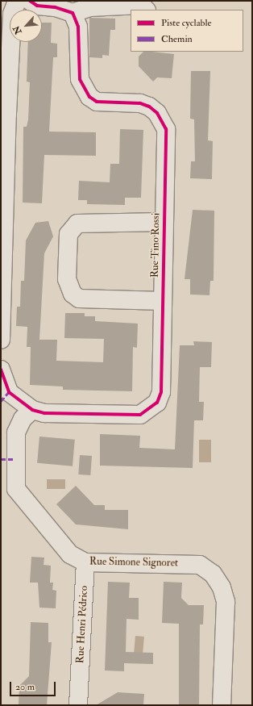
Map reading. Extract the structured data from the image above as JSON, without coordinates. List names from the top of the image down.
{
  "streets": {
    "street": ["Rue Tino Rossi", "Rue Simone Signoret", "Rue Henri Pédrico"]
  },
  "crossings": [
    ["Rue Tino Rossi", "Rue Simone Signoret"],
    ["Rue Simone Signoret", "Rue Henri Pédrico"]
  ],
  "legend": ["Piste cyclable", "Chemin"],
  "scale_bar": "20 m",
  "north": "bottom left"
}
